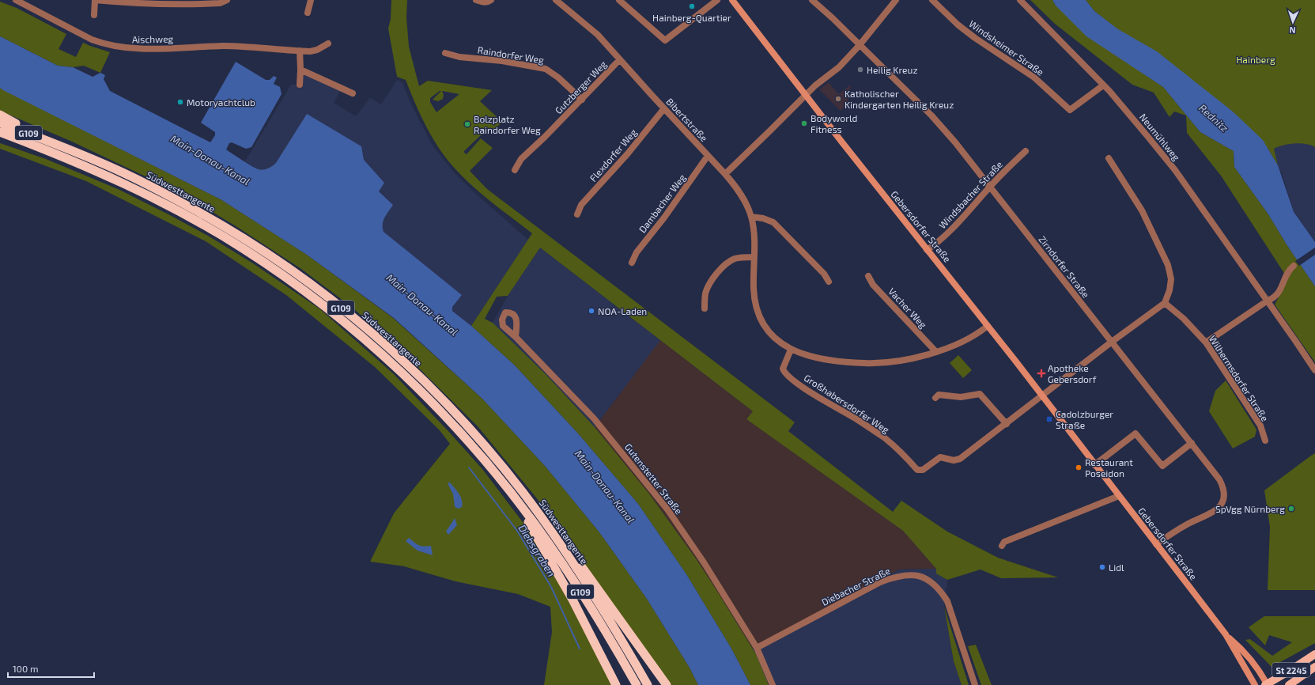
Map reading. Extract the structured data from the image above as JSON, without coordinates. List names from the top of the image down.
{
  "streets": {
    "highway": ["G109", "Südwesttangente"],
    "main road": ["Gebersdorfer Straße", "St 2245"],
    "street": [
      "Aischweg",
      "Windsheimer Straße",
      "Raindorfer Weg",
      "Gutzberger Weg",
      "Bibertstraße",
      "Neumühlweg",
      "Flexdorfer Weg",
      "Windsbacher Straße",
      "Dambacher Weg",
      "Zirndorfer Straße",
      "Vacher Weg",
      "Wilhermsdorfer Straße",
      "Großhabersdorfer Weg",
      "Gutenstetter Straße",
      "Diebacher Straße"
    ]
  },
  "crossings": [
    ["Windsheimer Straße", "Neumühlweg"],
    ["Raindorfer Weg", "Gutzberger Weg"],
    ["Gutzberger Weg", "Bibertstraße"],
    ["Bibertstraße", "Flexdorfer Weg"],
    ["Bibertstraße", "Dambacher Weg"],
    ["Bibertstraße", "Gebersdorfer Straße"],
    ["Bibertstraße", "Vacher Weg"],
    ["Bibertstraße", "Großhabersdorfer Weg"],
    ["Windsbacher Straße", "Gebersdorfer Straße"],
    ["Windsbacher Straße", "Zirndorfer Straße"],
    ["Gebersdorfer Straße", "Zirndorfer Straße"],
    ["Gebersdorfer Straße", "Großhabersdorfer Weg"],
    ["Gebersdorfer Straße", "St 2245"],
    ["Gutenstetter Straße", "Diebacher Straße"]
  ],
  "water": ["Rednitz", "Main-Donau-Kanal", "Diebsgraben"],
  "parks": ["Hainberg"],
  "places": {
    "other": [
      "Hainberg-Quartier",
      "Heilig Kreuz",
      "Katholischer Kindergarten Heilig Kreuz",
      "Motoryachtclub",
      "Bodyworld Fitness",
      "Bolzplatz Raindorfer Weg",
      "NOA-Laden",
      "Restaurant Poseidon",
      "SpVgg Nürnberg",
      "Lidl"
    ],
    "health": ["Apotheke Gebersdorf"],
    "transit": ["Cadolzburger Straße"]
  },
  "scale_bar": "100 m",
  "north": "bottom"
}
